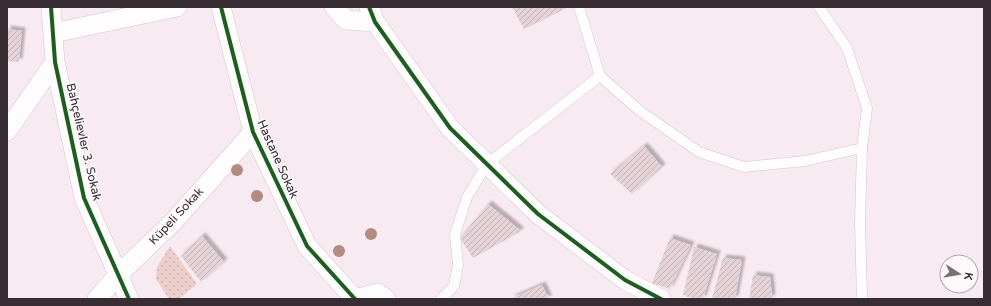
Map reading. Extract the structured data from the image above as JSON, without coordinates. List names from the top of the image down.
{
  "streets": {
    "street": ["Bahçelievler 3. Sokak", "Hastane Sokak", "Küpeli Sokak"]
  },
  "crossings": [
    ["Bahçelievler 3. Sokak", "Küpeli Sokak"],
    ["Hastane Sokak", "Küpeli Sokak"]
  ],
  "north": "right"
}
